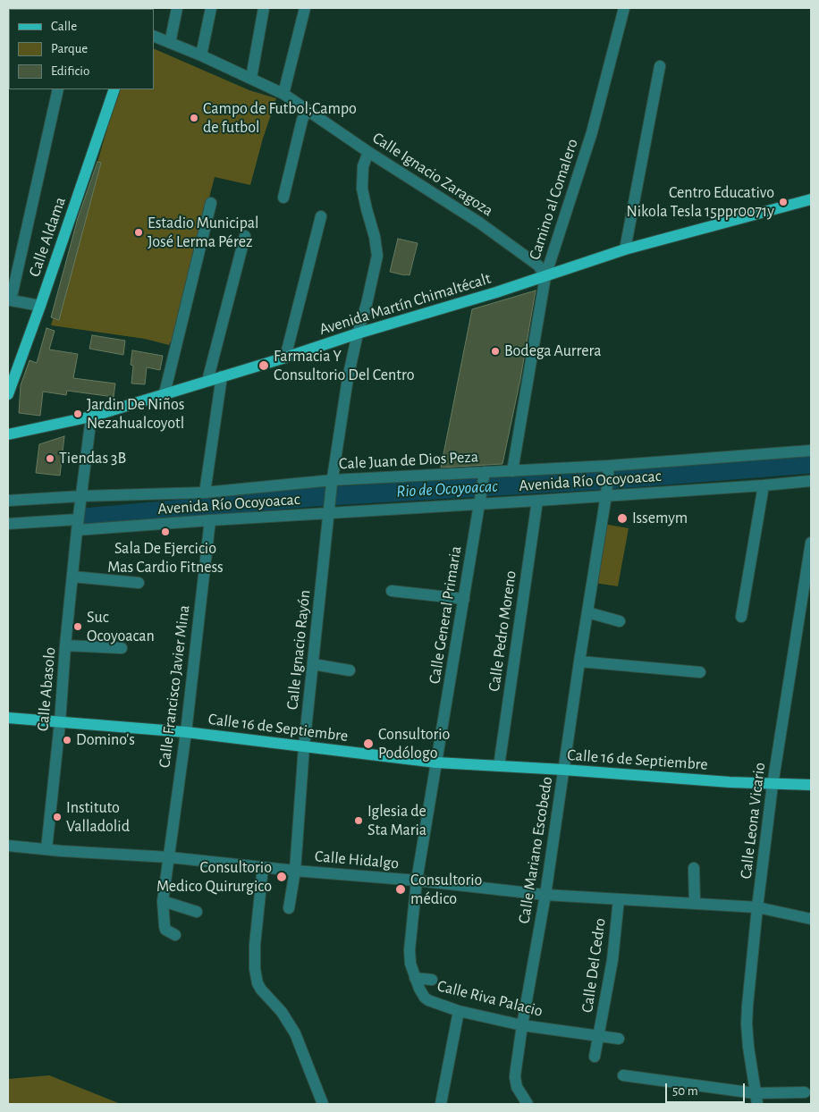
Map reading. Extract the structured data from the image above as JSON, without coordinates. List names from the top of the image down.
{
  "streets": {
    "main road": ["Calle Aldama", "Avenida Martín Chimaltécalt", "Calle 16 de Septiembre"],
    "street": [
      "Calle Ignacio Zaragoza",
      "Camino al Comalero",
      "Cale Juan de Dios Peza",
      "Avenida Río Ocoyoacac",
      "Calle General Primaria",
      "Calle Pedro Moreno",
      "Calle Ignacio Rayón",
      "Calle Francisco Javier Mina",
      "Calle Abasolo",
      "Calle Leona Vicario",
      "Calle Mariano Escobedo",
      "Calle Hidalgo",
      "Calle Del Cedro",
      "Calle Riva Palacio"
    ]
  },
  "crossings": [
    ["Calle Ignacio Zaragoza", "Camino al Comalero"],
    ["Calle Ignacio Zaragoza", "Avenida Martín Chimaltécalt"],
    ["Camino al Comalero", "Avenida Martín Chimaltécalt"],
    ["Camino al Comalero", "Cale Juan de Dios Peza"],
    ["Cale Juan de Dios Peza", "Calle General Primaria"],
    ["Cale Juan de Dios Peza", "Calle Ignacio Rayón"],
    ["Cale Juan de Dios Peza", "Calle Abasolo"],
    ["Cale Juan de Dios Peza", "Calle Mariano Escobedo"],
    ["Avenida Río Ocoyoacac", "Calle General Primaria"],
    ["Avenida Río Ocoyoacac", "Calle Pedro Moreno"],
    ["Avenida Río Ocoyoacac", "Calle Ignacio Rayón"],
    ["Avenida Río Ocoyoacac", "Calle Francisco Javier Mina"],
    ["Avenida Río Ocoyoacac", "Calle Abasolo"],
    ["Avenida Río Ocoyoacac", "Calle Mariano Escobedo"],
    ["Calle General Primaria", "Calle 16 de Septiembre"],
    ["Calle General Primaria", "Calle Riva Palacio"],
    ["Calle Pedro Moreno", "Calle 16 de Septiembre"],
    ["Calle Ignacio Rayón", "Calle 16 de Septiembre"],
    ["Calle Ignacio Rayón", "Calle Hidalgo"],
    ["Calle Francisco Javier Mina", "Calle 16 de Septiembre"],
    ["Calle Francisco Javier Mina", "Calle Hidalgo"],
    ["Calle Abasolo", "Calle 16 de Septiembre"],
    ["Calle Abasolo", "Calle Hidalgo"],
    ["Calle 16 de Septiembre", "Calle Leona Vicario"],
    ["Calle 16 de Septiembre", "Calle Mariano Escobedo"],
    ["Calle 16 de Septiembre", "Calle Riva Palacio"],
    ["Calle Leona Vicario", "Calle Hidalgo"],
    ["Calle Mariano Escobedo", "Calle Hidalgo"],
    ["Calle Mariano Escobedo", "Calle Riva Palacio"],
    ["Calle Hidalgo", "Calle Del Cedro"],
    ["Calle Hidalgo", "Calle Riva Palacio"],
    ["Calle Del Cedro", "Calle Riva Palacio"]
  ],
  "water": ["Rio de Ocoyoacac"],
  "places": [
    "Campo de Futbol;Campo de futbol",
    "Centro Educativo Nikola Tesla 15ppr0071y",
    "Estadio Municipal José Lerma Pérez",
    "Bodega Aurrera",
    "Farmacia Y Consultorio Del Centro",
    "Jardin De Niños Nezahualcoyotl",
    "Tiendas 3B",
    "Issemym",
    "Sala De Ejercicio Mas Cardio Fitness",
    "Suc Ocoyoacan",
    "Domino's",
    "Consultorio Podólogo",
    "Instituto Valladolid",
    "Iglesia de Sta Maria",
    "Consultorio Medico Quirurgico",
    "Consultorio médico"
  ],
  "legend": ["Calle", "Parque", "Edificio"],
  "scale_bar": "50 m"
}
